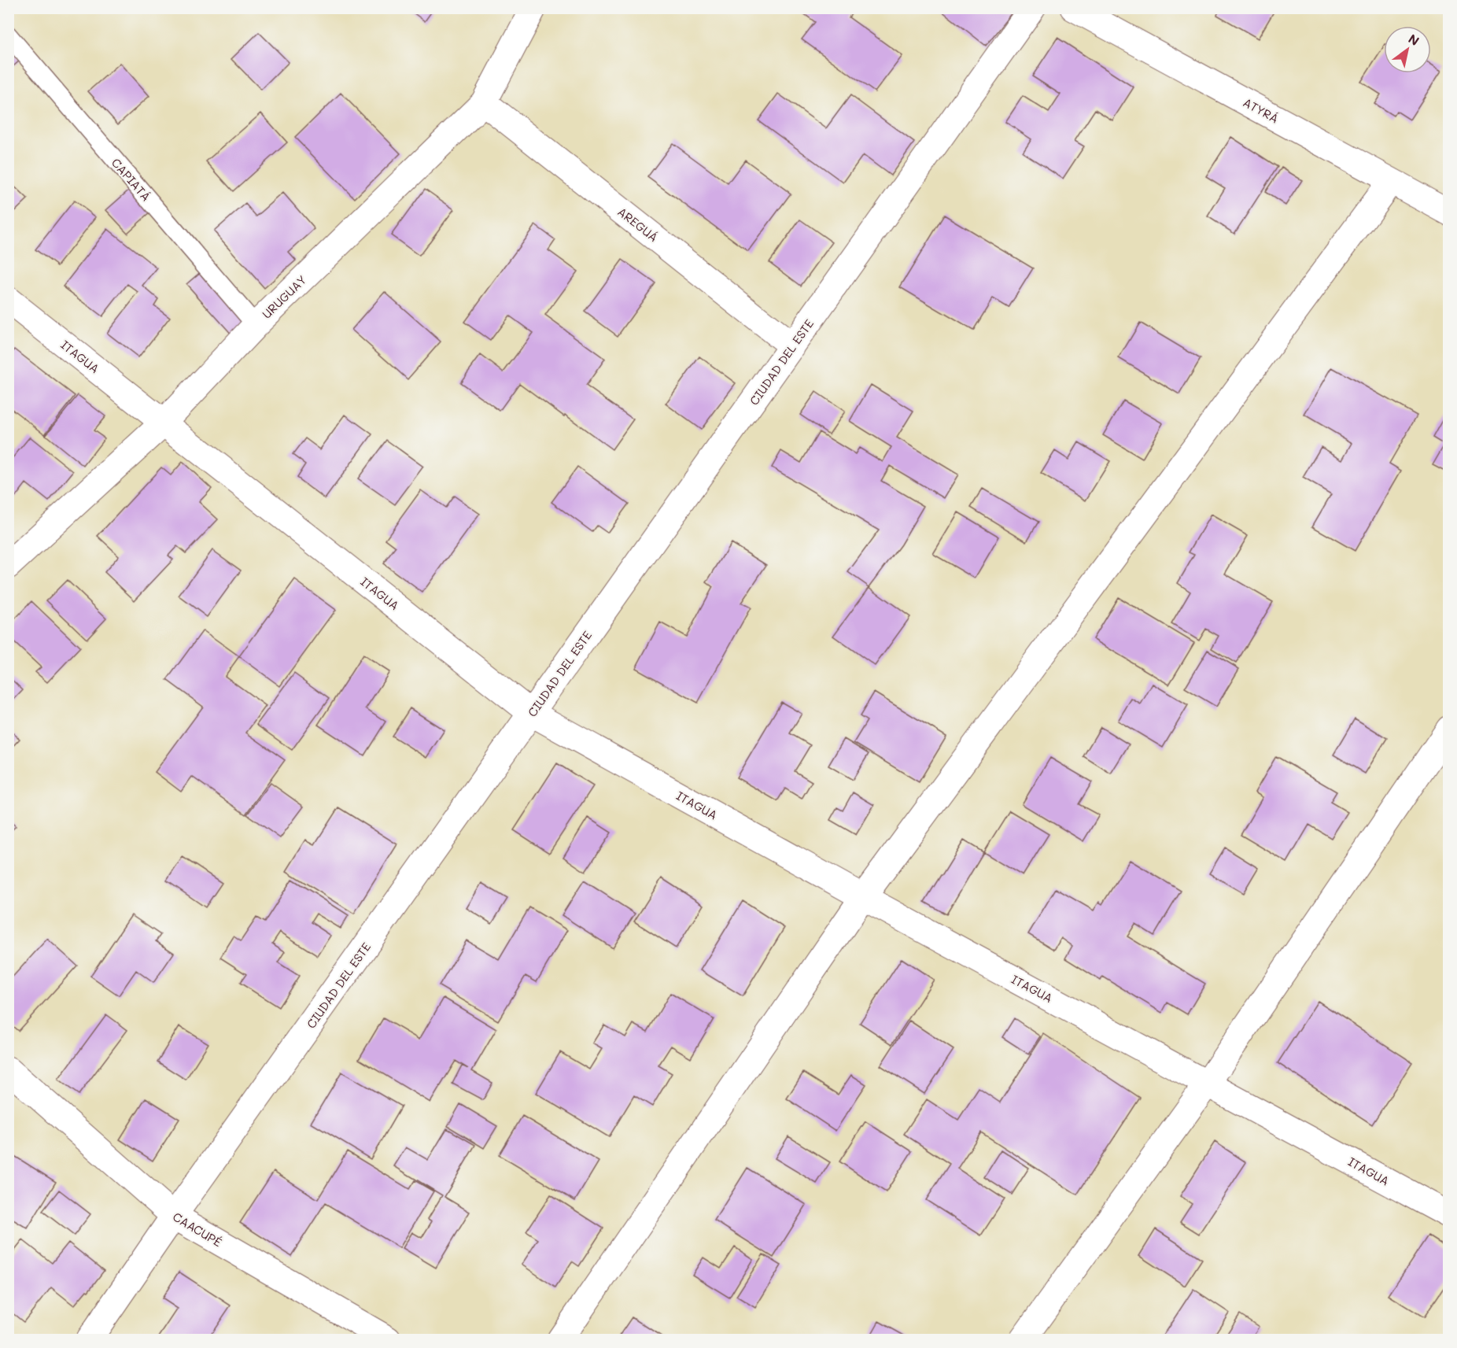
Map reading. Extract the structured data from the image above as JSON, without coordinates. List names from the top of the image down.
{
  "streets": {
    "street": [
      "ATYRÁ",
      "AREGUÁ",
      "URUGUAY",
      "ITAGUA",
      "CIUDAD DEL ESTE",
      "CAACUPÉ"
    ],
    "lane": ["CAPIATÁ"]
  },
  "crossings": [
    ["CAPIATÁ", "URUGUAY"],
    ["AREGUÁ", "URUGUAY"],
    ["AREGUÁ", "CIUDAD DEL ESTE"],
    ["URUGUAY", "ITAGUA"],
    ["ITAGUA", "CIUDAD DEL ESTE"],
    ["CIUDAD DEL ESTE", "CAACUPÉ"]
  ],
  "north": "top right"
}
